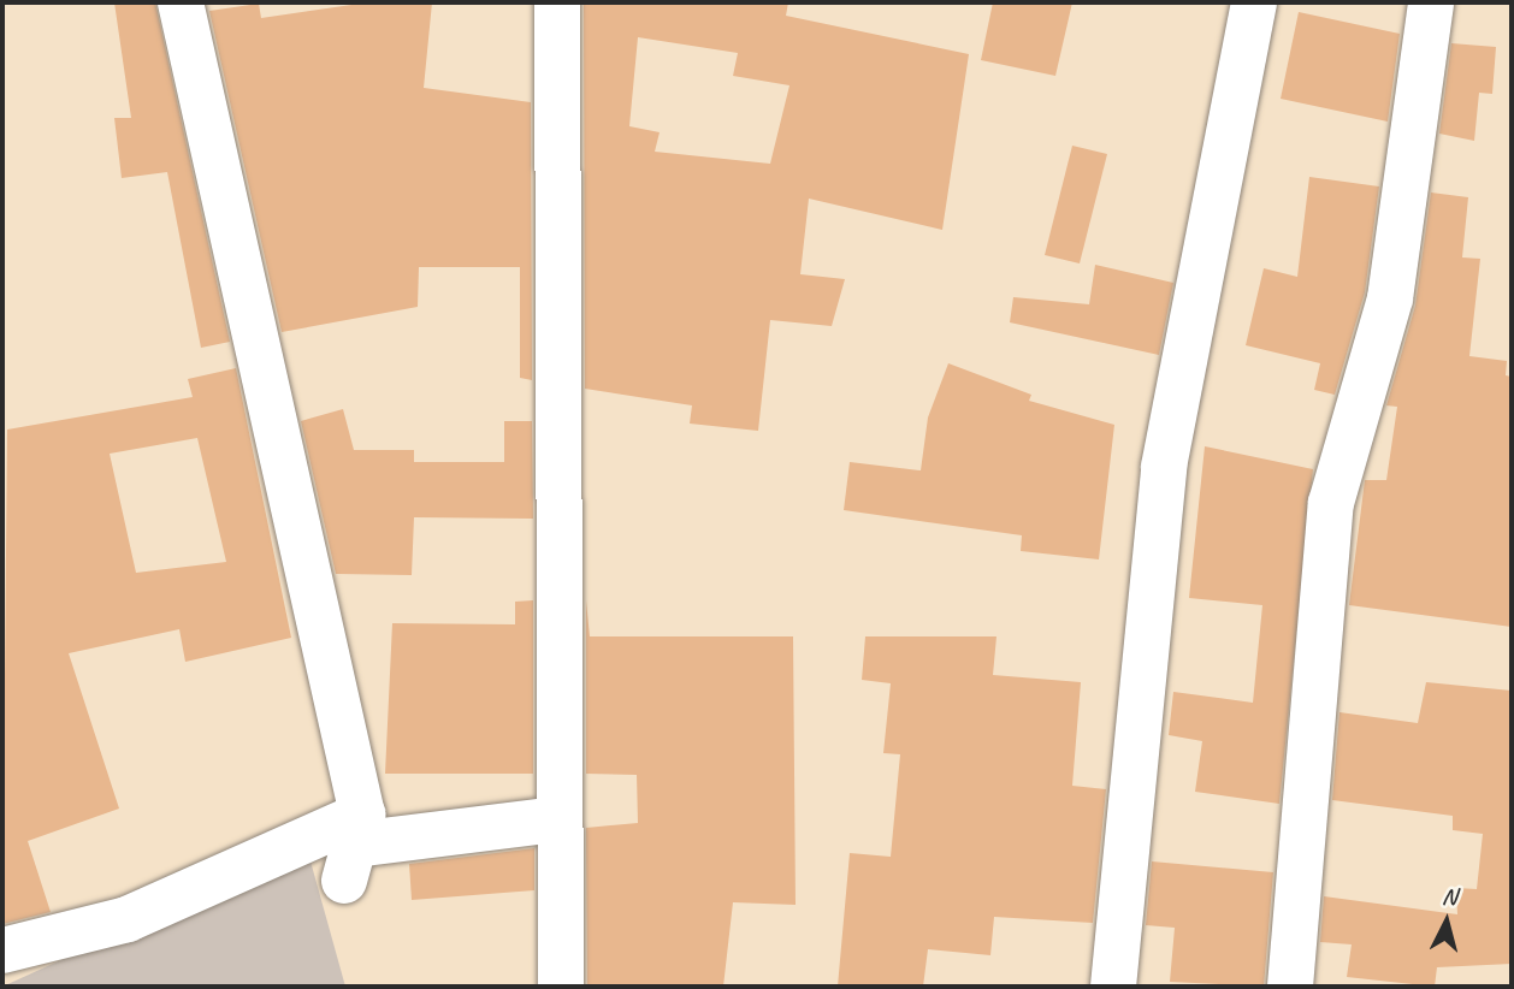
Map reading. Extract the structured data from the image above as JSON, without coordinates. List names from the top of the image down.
{
  "north": "top"
}
